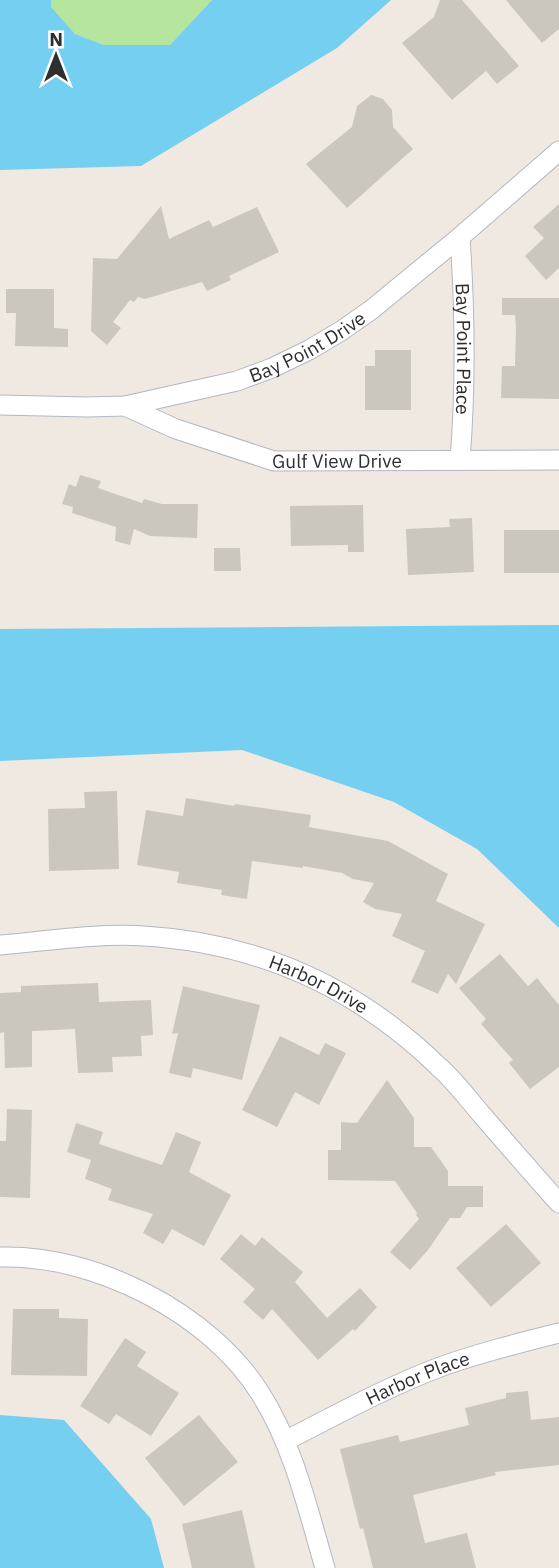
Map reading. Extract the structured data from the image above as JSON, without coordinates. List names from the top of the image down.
{
  "streets": {
    "street": [
      "Bay Point Drive",
      "Bay Point Place",
      "Gulf View Drive",
      "Harbor Drive",
      "Harbor Place"
    ]
  },
  "crossings": [
    ["Bay Point Drive", "Bay Point Place"],
    ["Bay Point Drive", "Gulf View Drive"],
    ["Bay Point Place", "Gulf View Drive"]
  ],
  "north": "top"
}
